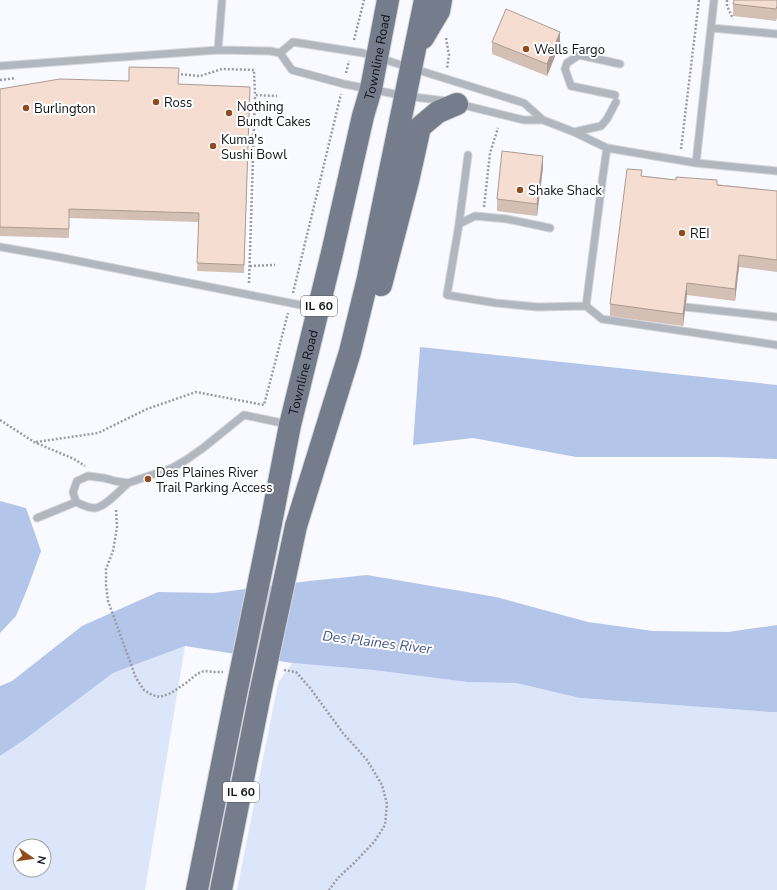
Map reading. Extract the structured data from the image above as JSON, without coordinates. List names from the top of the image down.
{
  "streets": {
    "main road": ["Townline Road", "IL 60"]
  },
  "water": ["Des Plaines River"],
  "places": [
    "Wells Fargo",
    "Ross",
    "Burlington",
    "Nothing Bundt Cakes",
    "Kuma's Sushi Bowl",
    "Shake Shack",
    "REI",
    "Des Plaines River Trail Parking Access"
  ],
  "north": "right"
}
